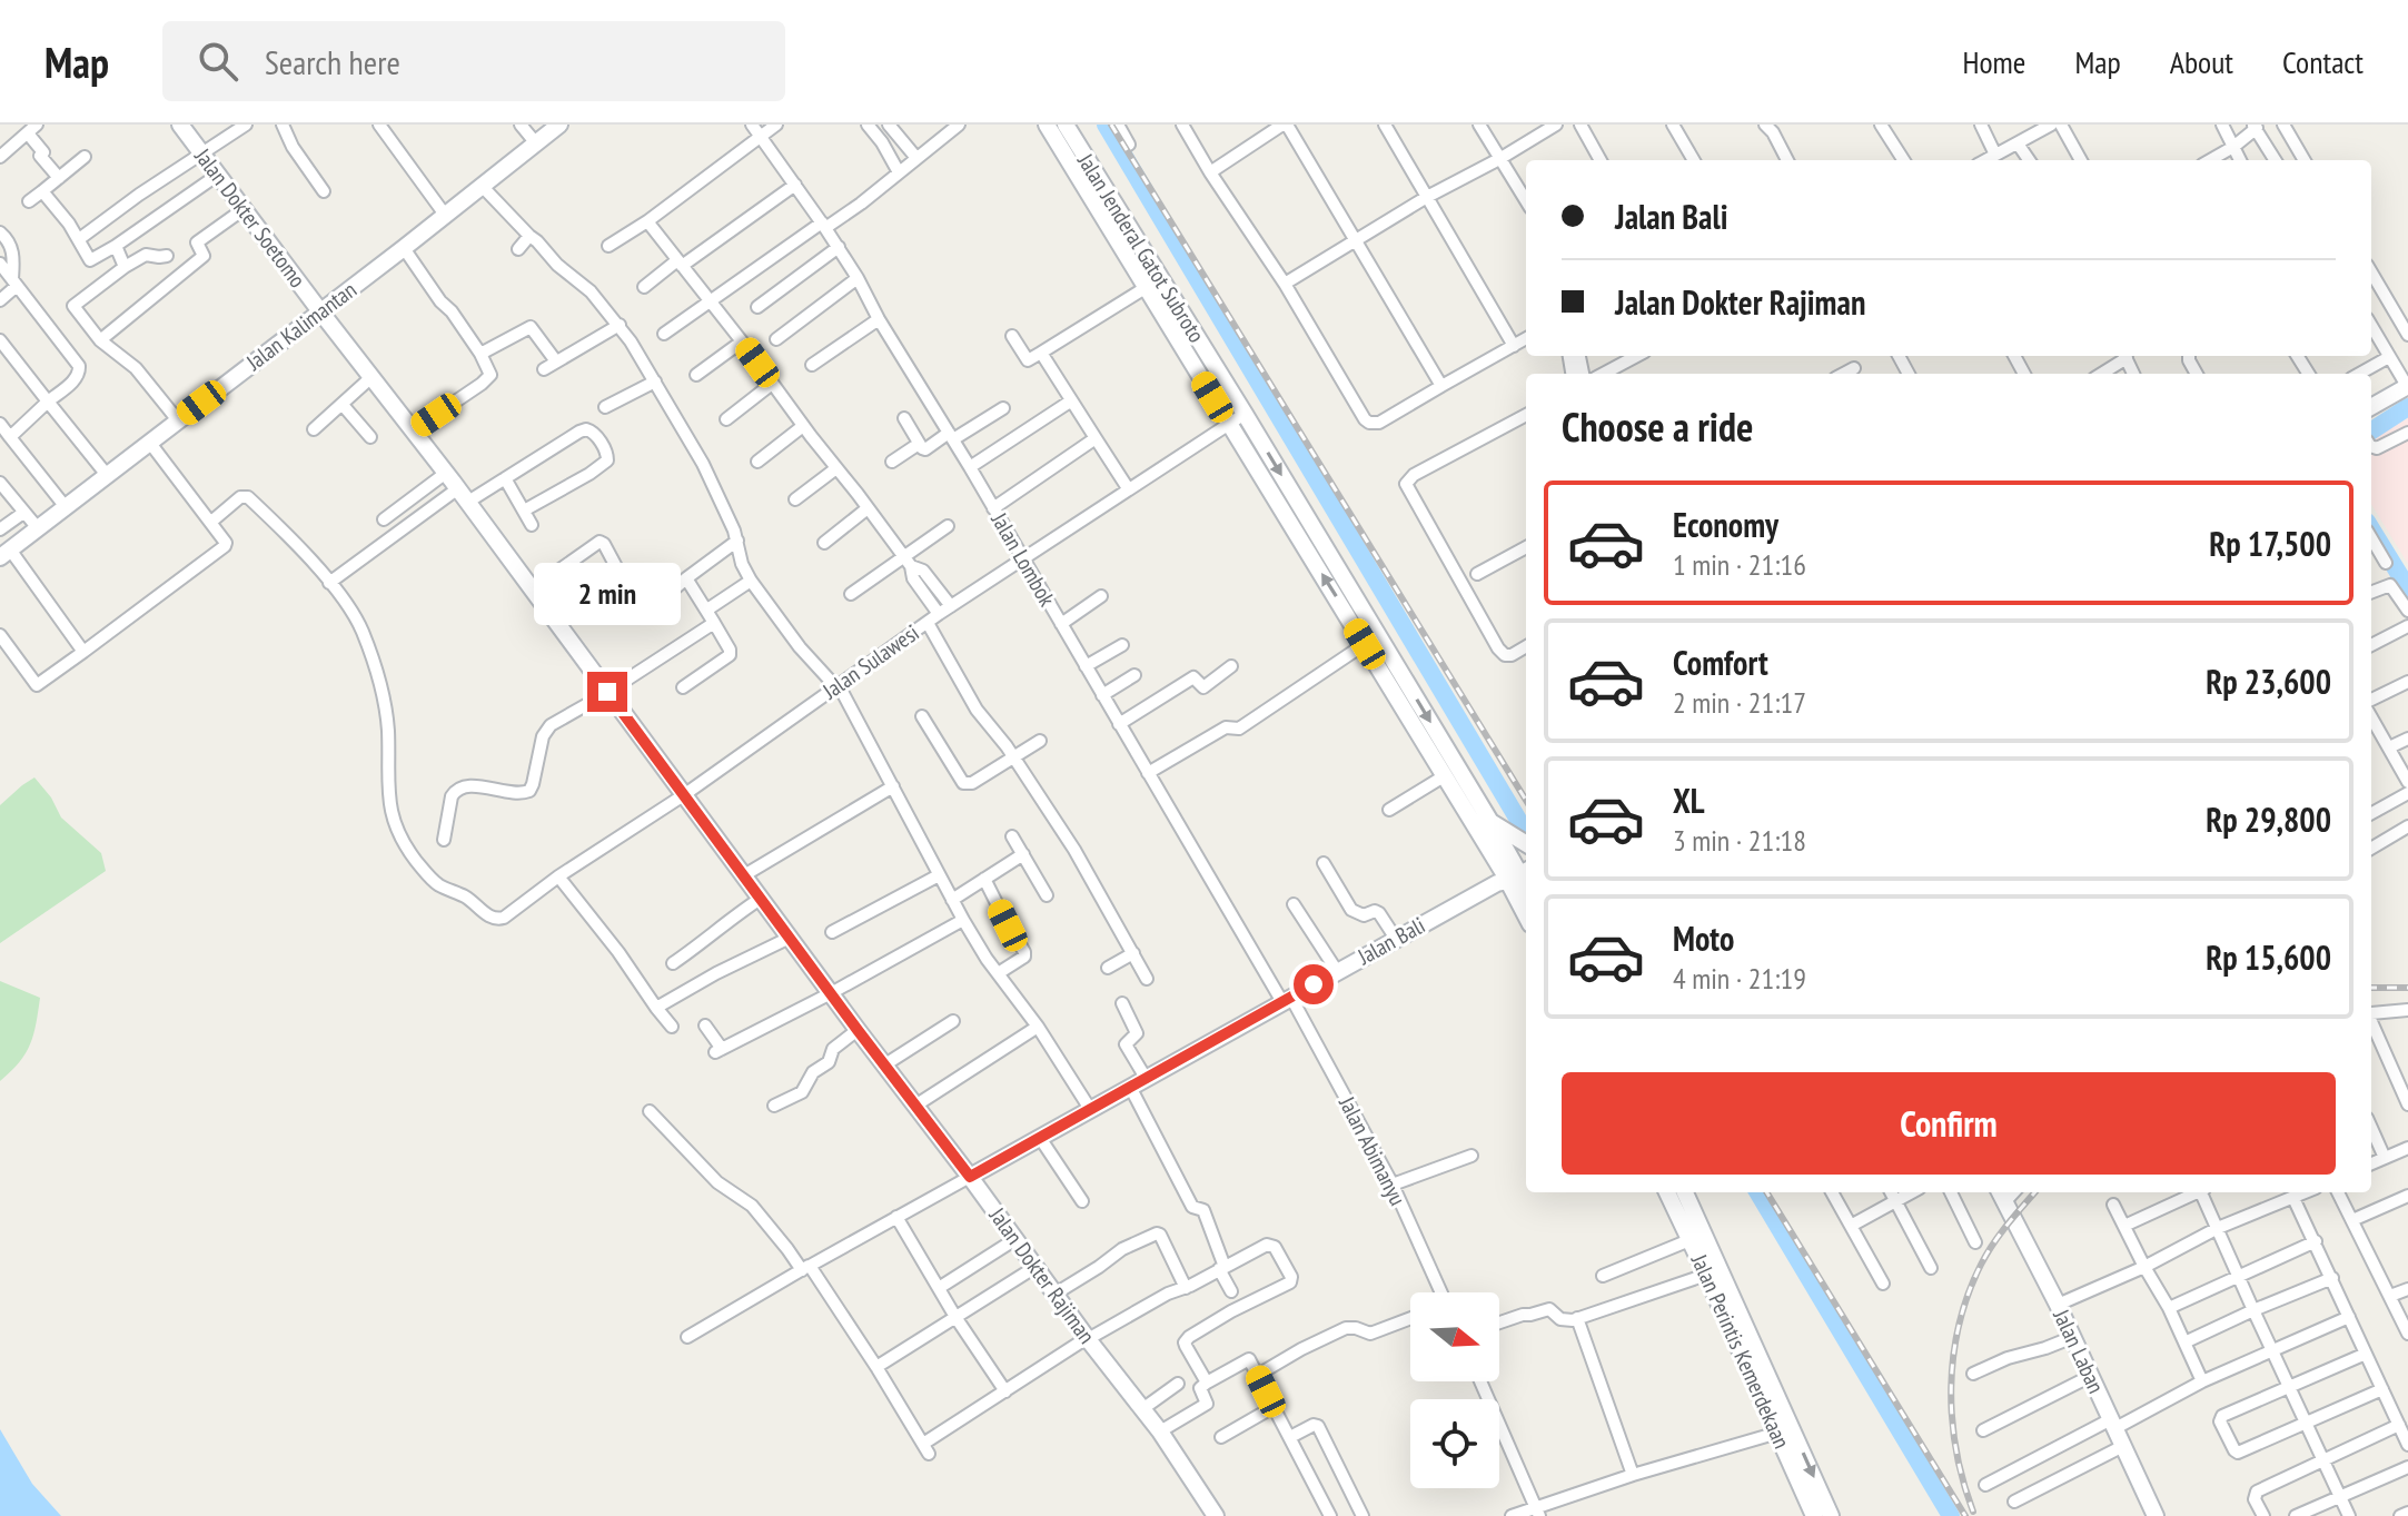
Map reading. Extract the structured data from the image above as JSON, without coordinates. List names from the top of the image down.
{
  "streets": {
    "street": [
      "Jalan Dokter Soetomo",
      "Jalan Jenderal Gatot Subroto",
      "Jalan Kalimantan",
      "Jalan Lombok",
      "Jalan Sulawesi",
      "Jalan Bali",
      "Jalan Abimanyu",
      "Jalan Dokter Rajiman",
      "Jalan Perintis Kemerdekaan",
      "Jalan Laban"
    ]
  },
  "crossings": [
    ["Jalan Dokter Soetomo", "Jalan Kalimantan"],
    ["Jalan Dokter Soetomo", "Jalan Dokter Rajiman"],
    ["Jalan Jenderal Gatot Subroto", "Jalan Sulawesi"],
    ["Jalan Jenderal Gatot Subroto", "Jalan Bali"],
    ["Jalan Kalimantan", "Jalan Dokter Rajiman"],
    ["Jalan Lombok", "Jalan Sulawesi"],
    ["Jalan Lombok", "Jalan Bali"],
    ["Jalan Lombok", "Jalan Abimanyu"],
    ["Jalan Sulawesi", "Jalan Dokter Rajiman"],
    ["Jalan Bali", "Jalan Abimanyu"],
    ["Jalan Bali", "Jalan Dokter Rajiman"]
  ],
  "north": "right",
  "page": {
    "header": "Map",
    "search": "Search here",
    "nav": [
      "Home",
      "Map",
      "About",
      "Contact"
    ],
    "banner": ["Jalan Bali", "Jalan Dokter Rajiman"],
    "heading": "Choose a ride",
    "list": [
      {
        "name": "Economy",
        "note": "1 min · 21:16",
        "value": "Rp 17,500"
      },
      {
        "name": "Comfort",
        "note": "2 min · 21:17",
        "value": "Rp 23,600"
      },
      {
        "name": "XL",
        "note": "3 min · 21:18",
        "value": "Rp 29,800"
      },
      {
        "name": "Moto",
        "note": "4 min · 21:19",
        "value": "Rp 15,600"
      }
    ],
    "bubble": "2 min",
    "buttons": "Confirm"
  }
}
